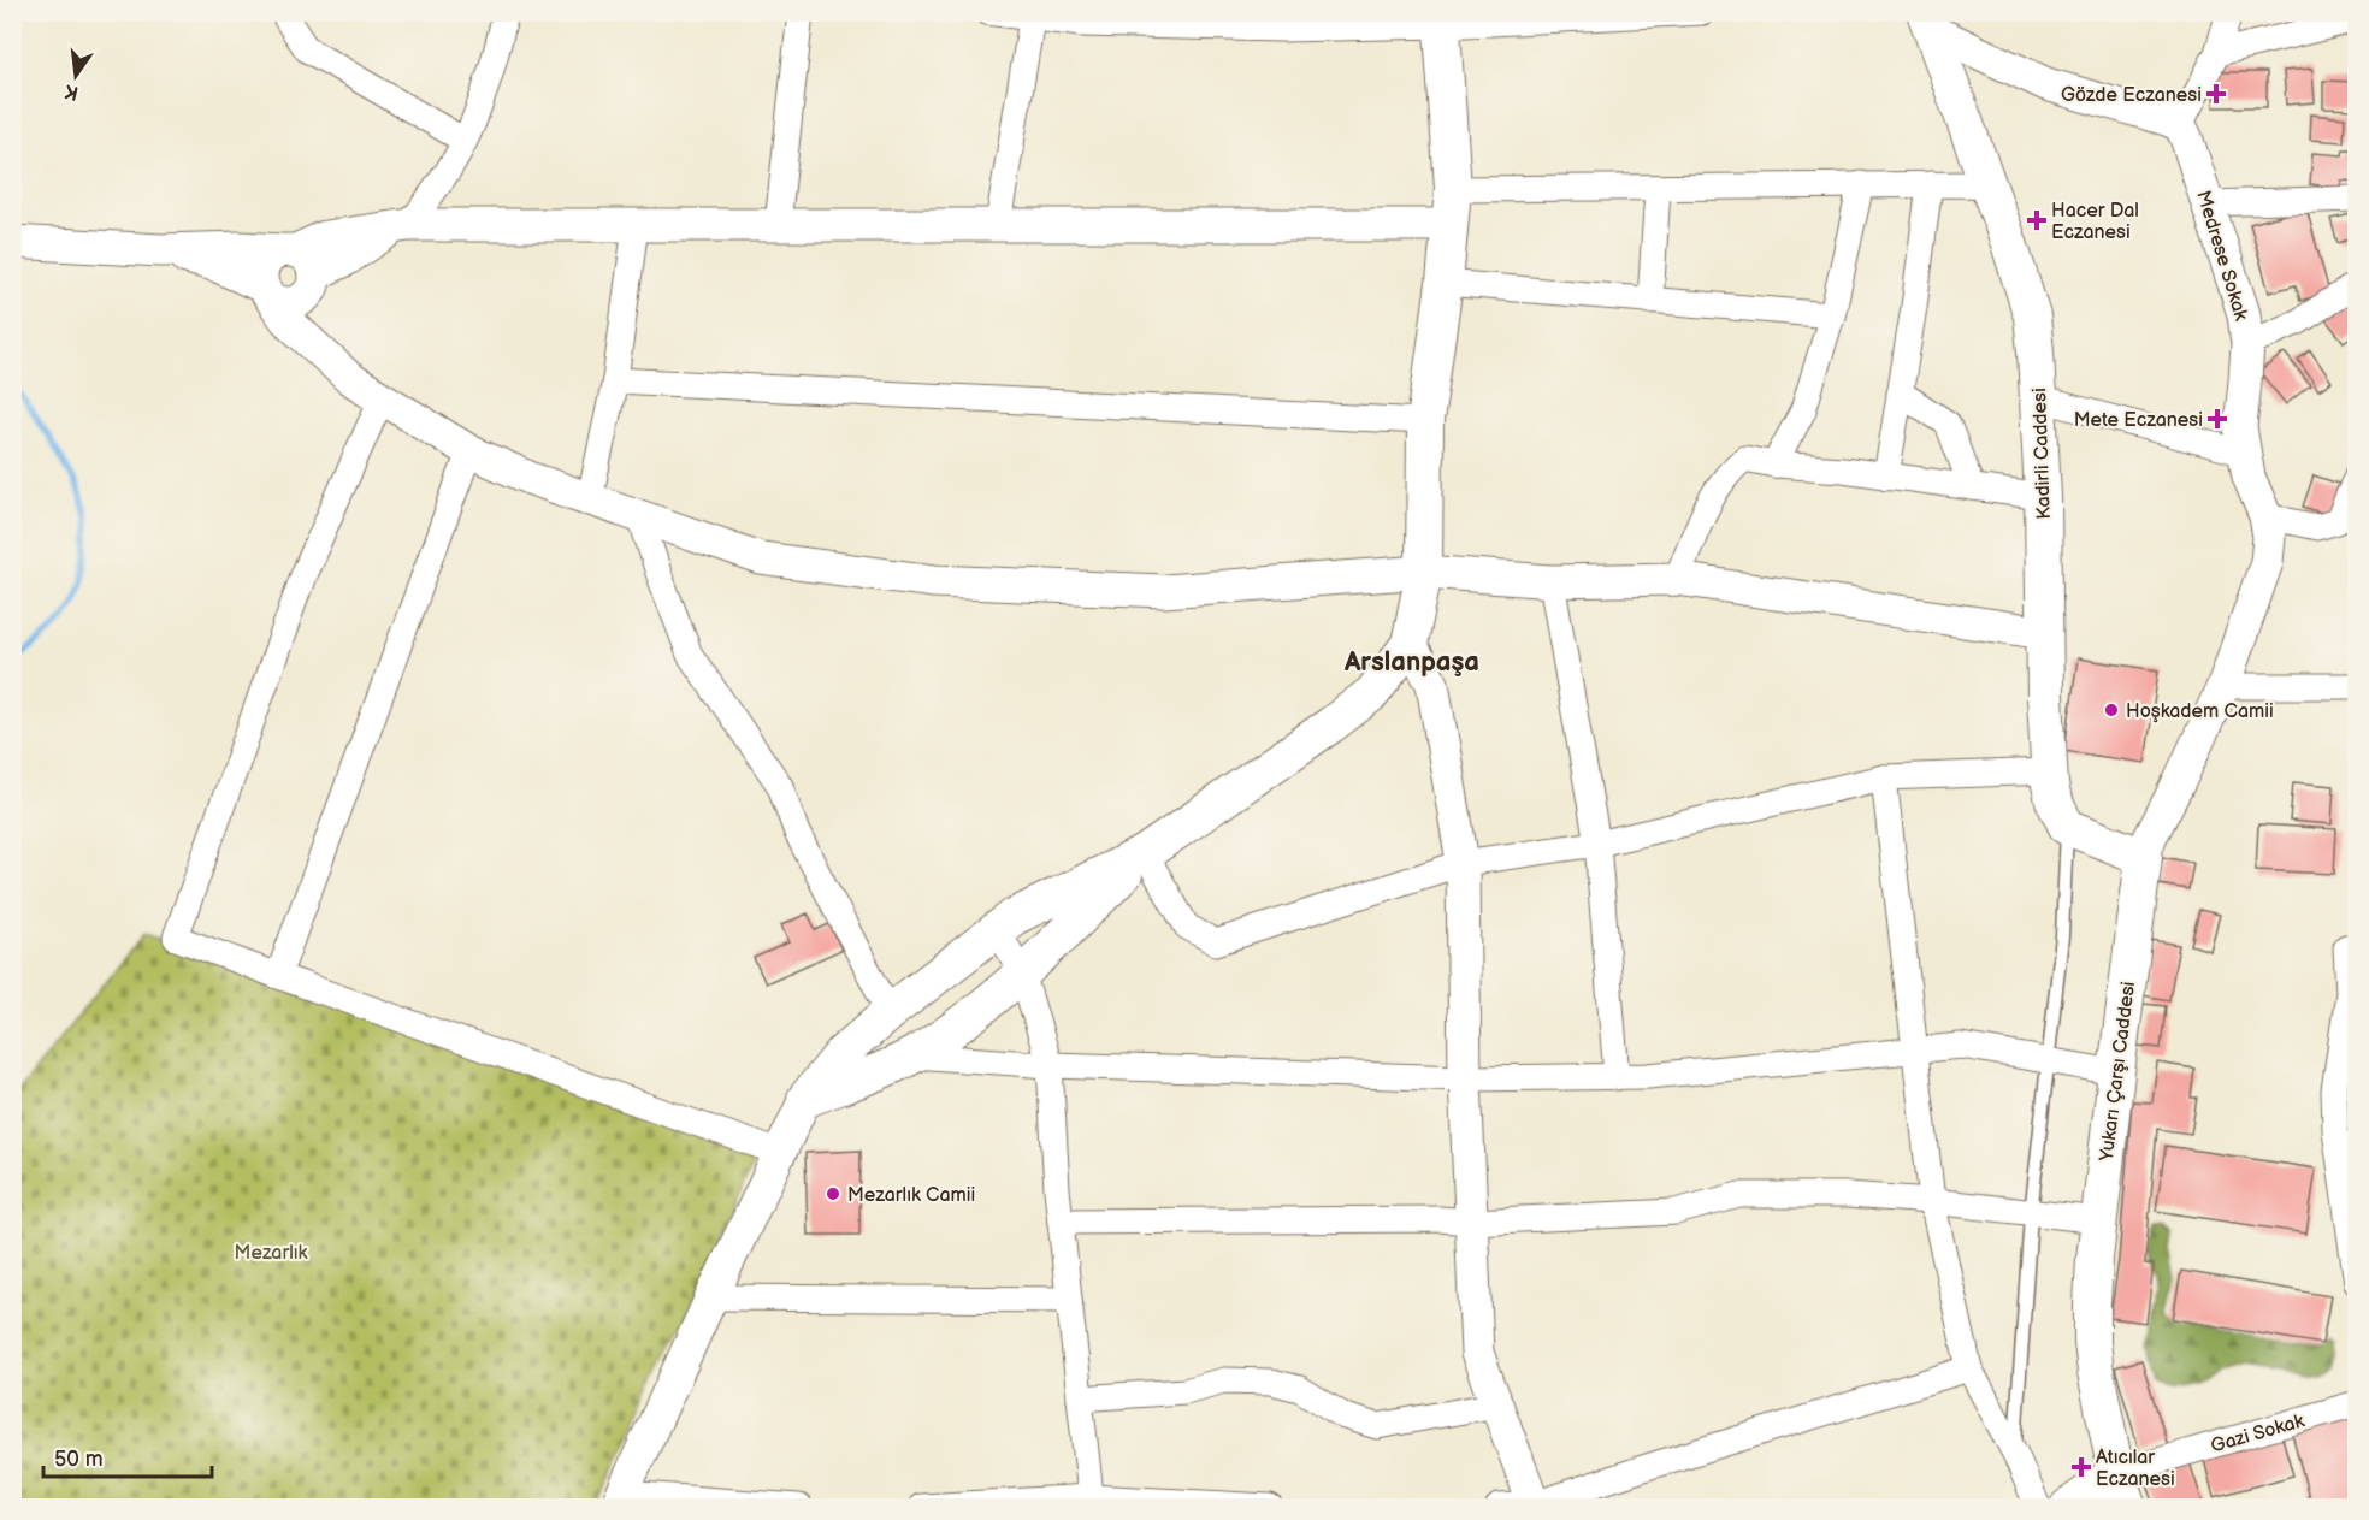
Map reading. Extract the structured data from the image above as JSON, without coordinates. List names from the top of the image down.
{
  "streets": {
    "main road": ["Kadirli Caddesi", "Yukarı Çarşı Caddesi"],
    "street": ["Medrese Sokak", "Gazi Sokak"]
  },
  "crossings": [
    ["Medrese Sokak", "Yukarı Çarşı Caddesi"],
    ["Yukarı Çarşı Caddesi", "Gazi Sokak"]
  ],
  "districts": ["Arslanpaşa"],
  "parks": ["Mezarlık"],
  "places": {
    "health": [
      "Gözde Eczanesi",
      "Hacer Dal Eczanesi",
      "Mete Eczanesi",
      "Atıcılar Eczanesi"
    ],
    "other": ["Hoşkadem Camii", "Mezarlık Camii"]
  },
  "scale_bar": "50 m",
  "north": "bottom"
}
